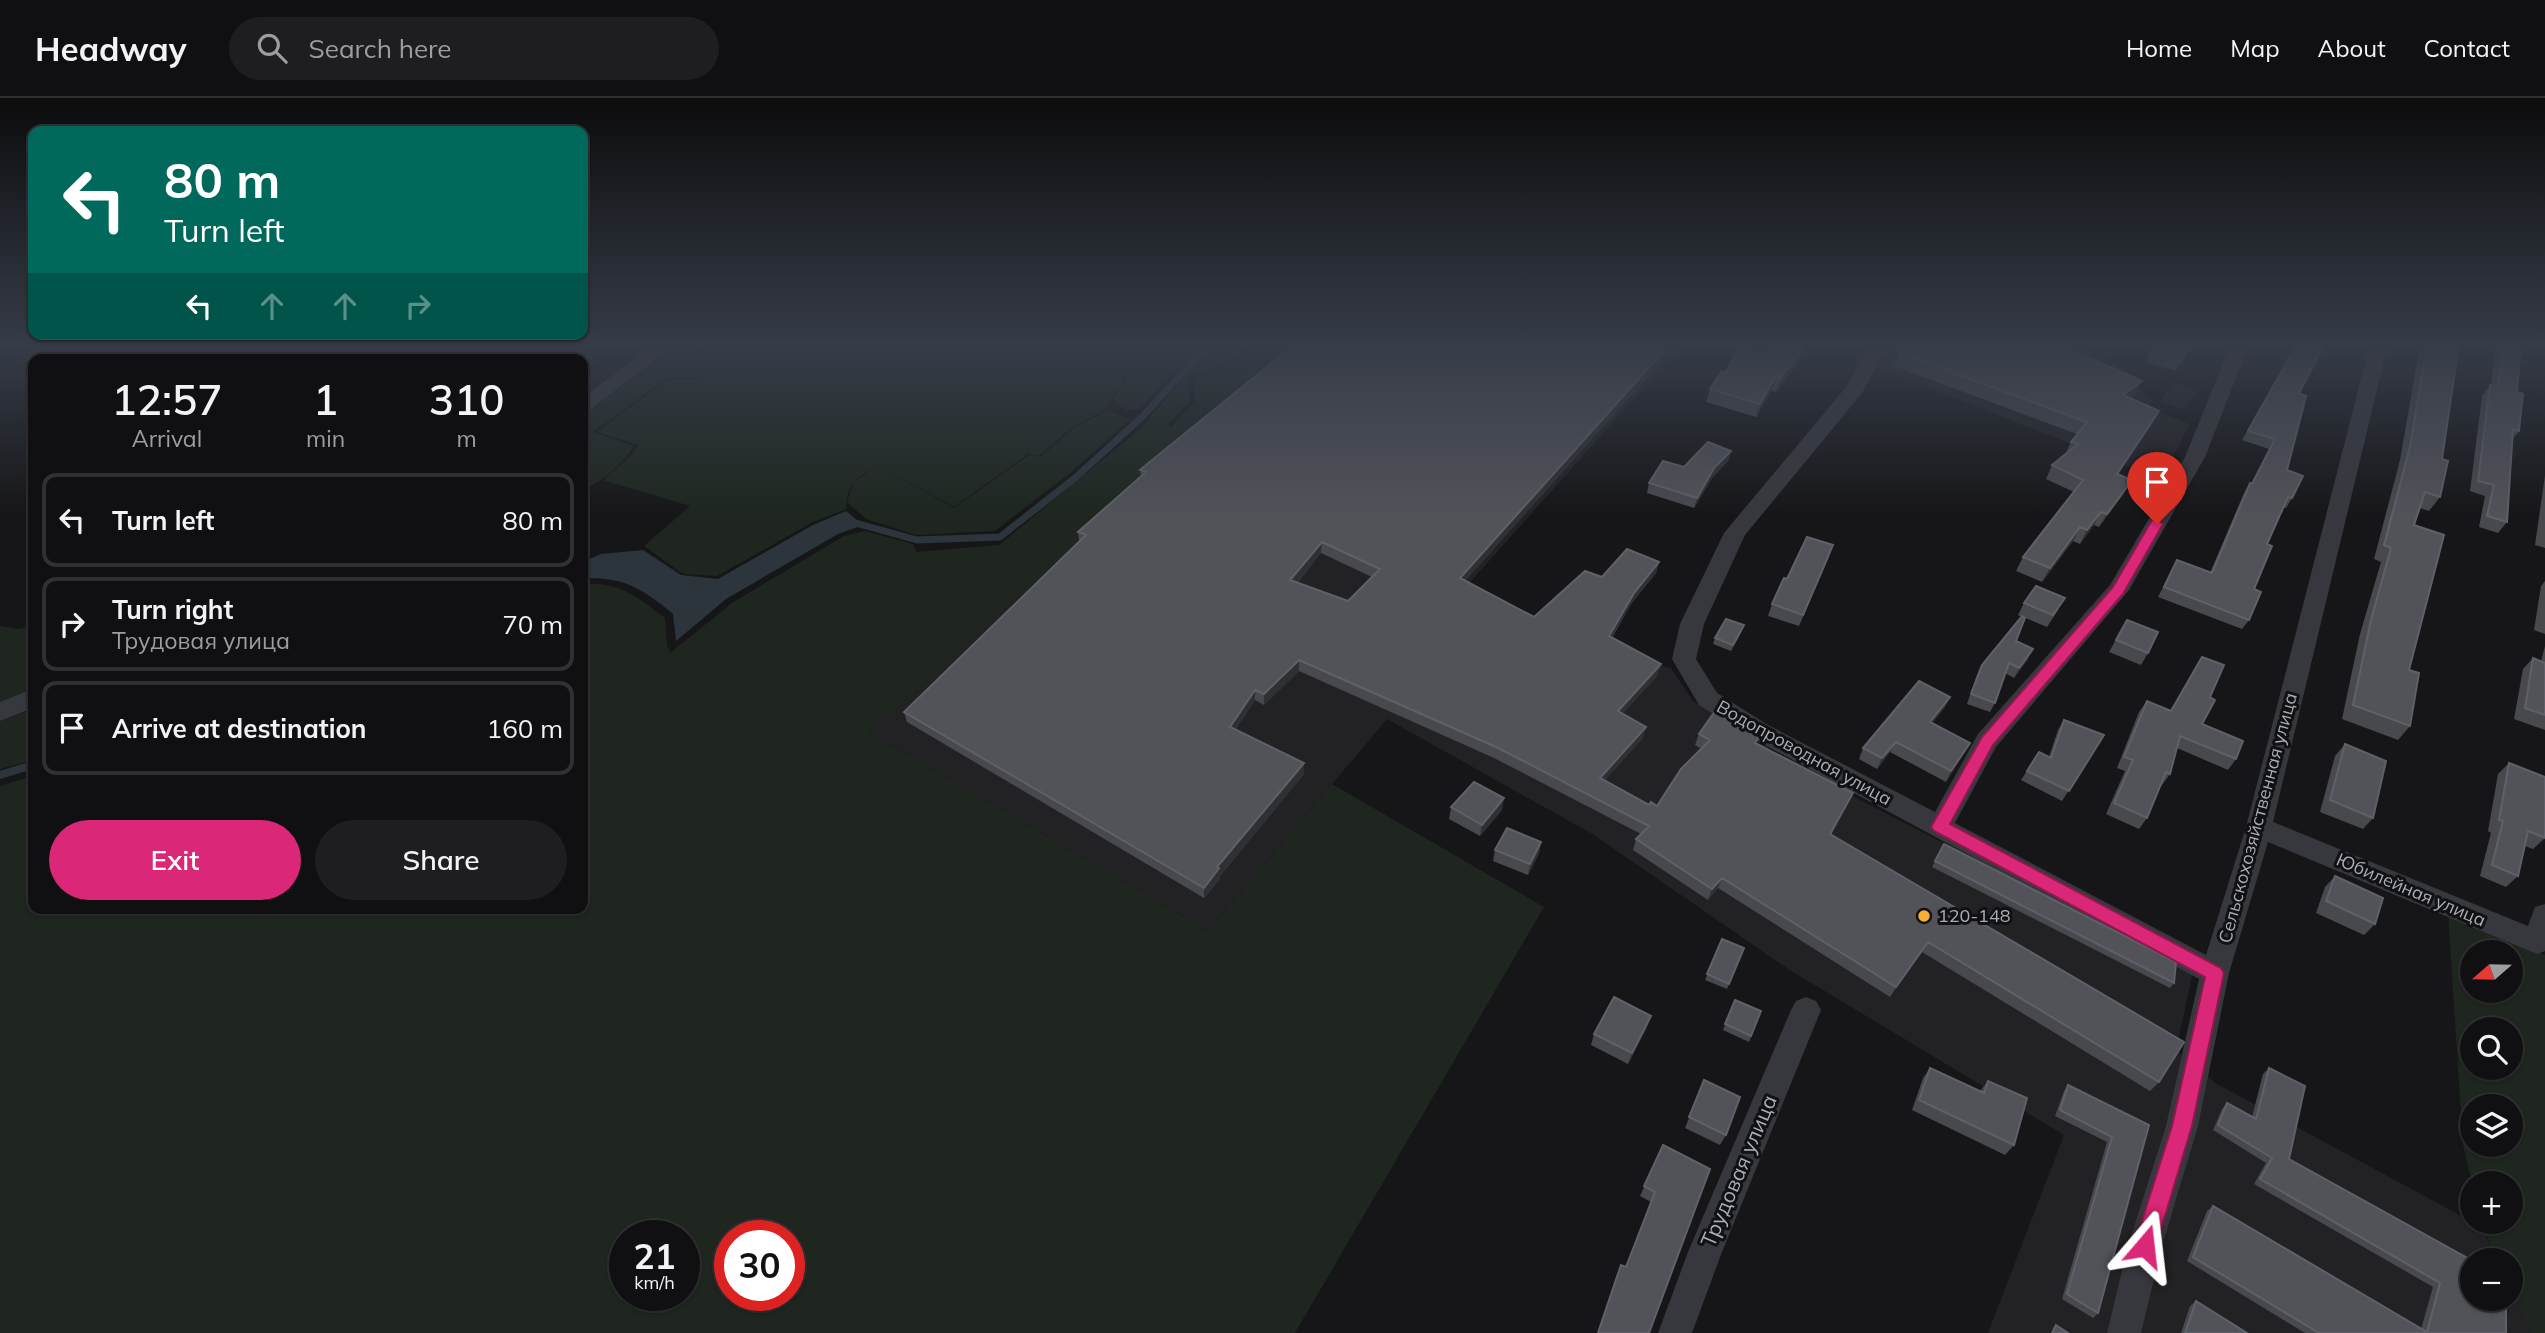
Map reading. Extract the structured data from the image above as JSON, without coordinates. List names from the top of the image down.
{
  "streets": {
    "street": [
      "Водопроводная улица",
      "Сельскохозяйственная улица",
      "Юбилейная улица",
      "Трудовая улица"
    ]
  },
  "crossings": [
    ["Водопроводная улица", "Сельскохозяйственная улица"],
    ["Сельскохозяйственная улица", "Юбилейная улица"]
  ],
  "places": ["120-148"],
  "north": "left",
  "page": {
    "header": "Headway",
    "search": "Search here",
    "nav": [
      "Home",
      "Map",
      "About",
      "Contact"
    ],
    "turn": ["80 m", "Turn left"],
    "eta": [
      "12:57",
      "Arrival",
      "1",
      "min",
      "310",
      "m"
    ],
    "list": [
      {
        "name": "Turn left",
        "value": "80 m"
      },
      {
        "name": "Turn right",
        "note": "Трудовая улица",
        "value": "70 m"
      },
      {
        "name": "Arrive at destination",
        "value": "160 m"
      }
    ],
    "buttons": ["Exit", "Share"],
    "map_buttons": ["+", "−"],
    "speed": "21 km/h",
    "limit": "30"
  }
}
